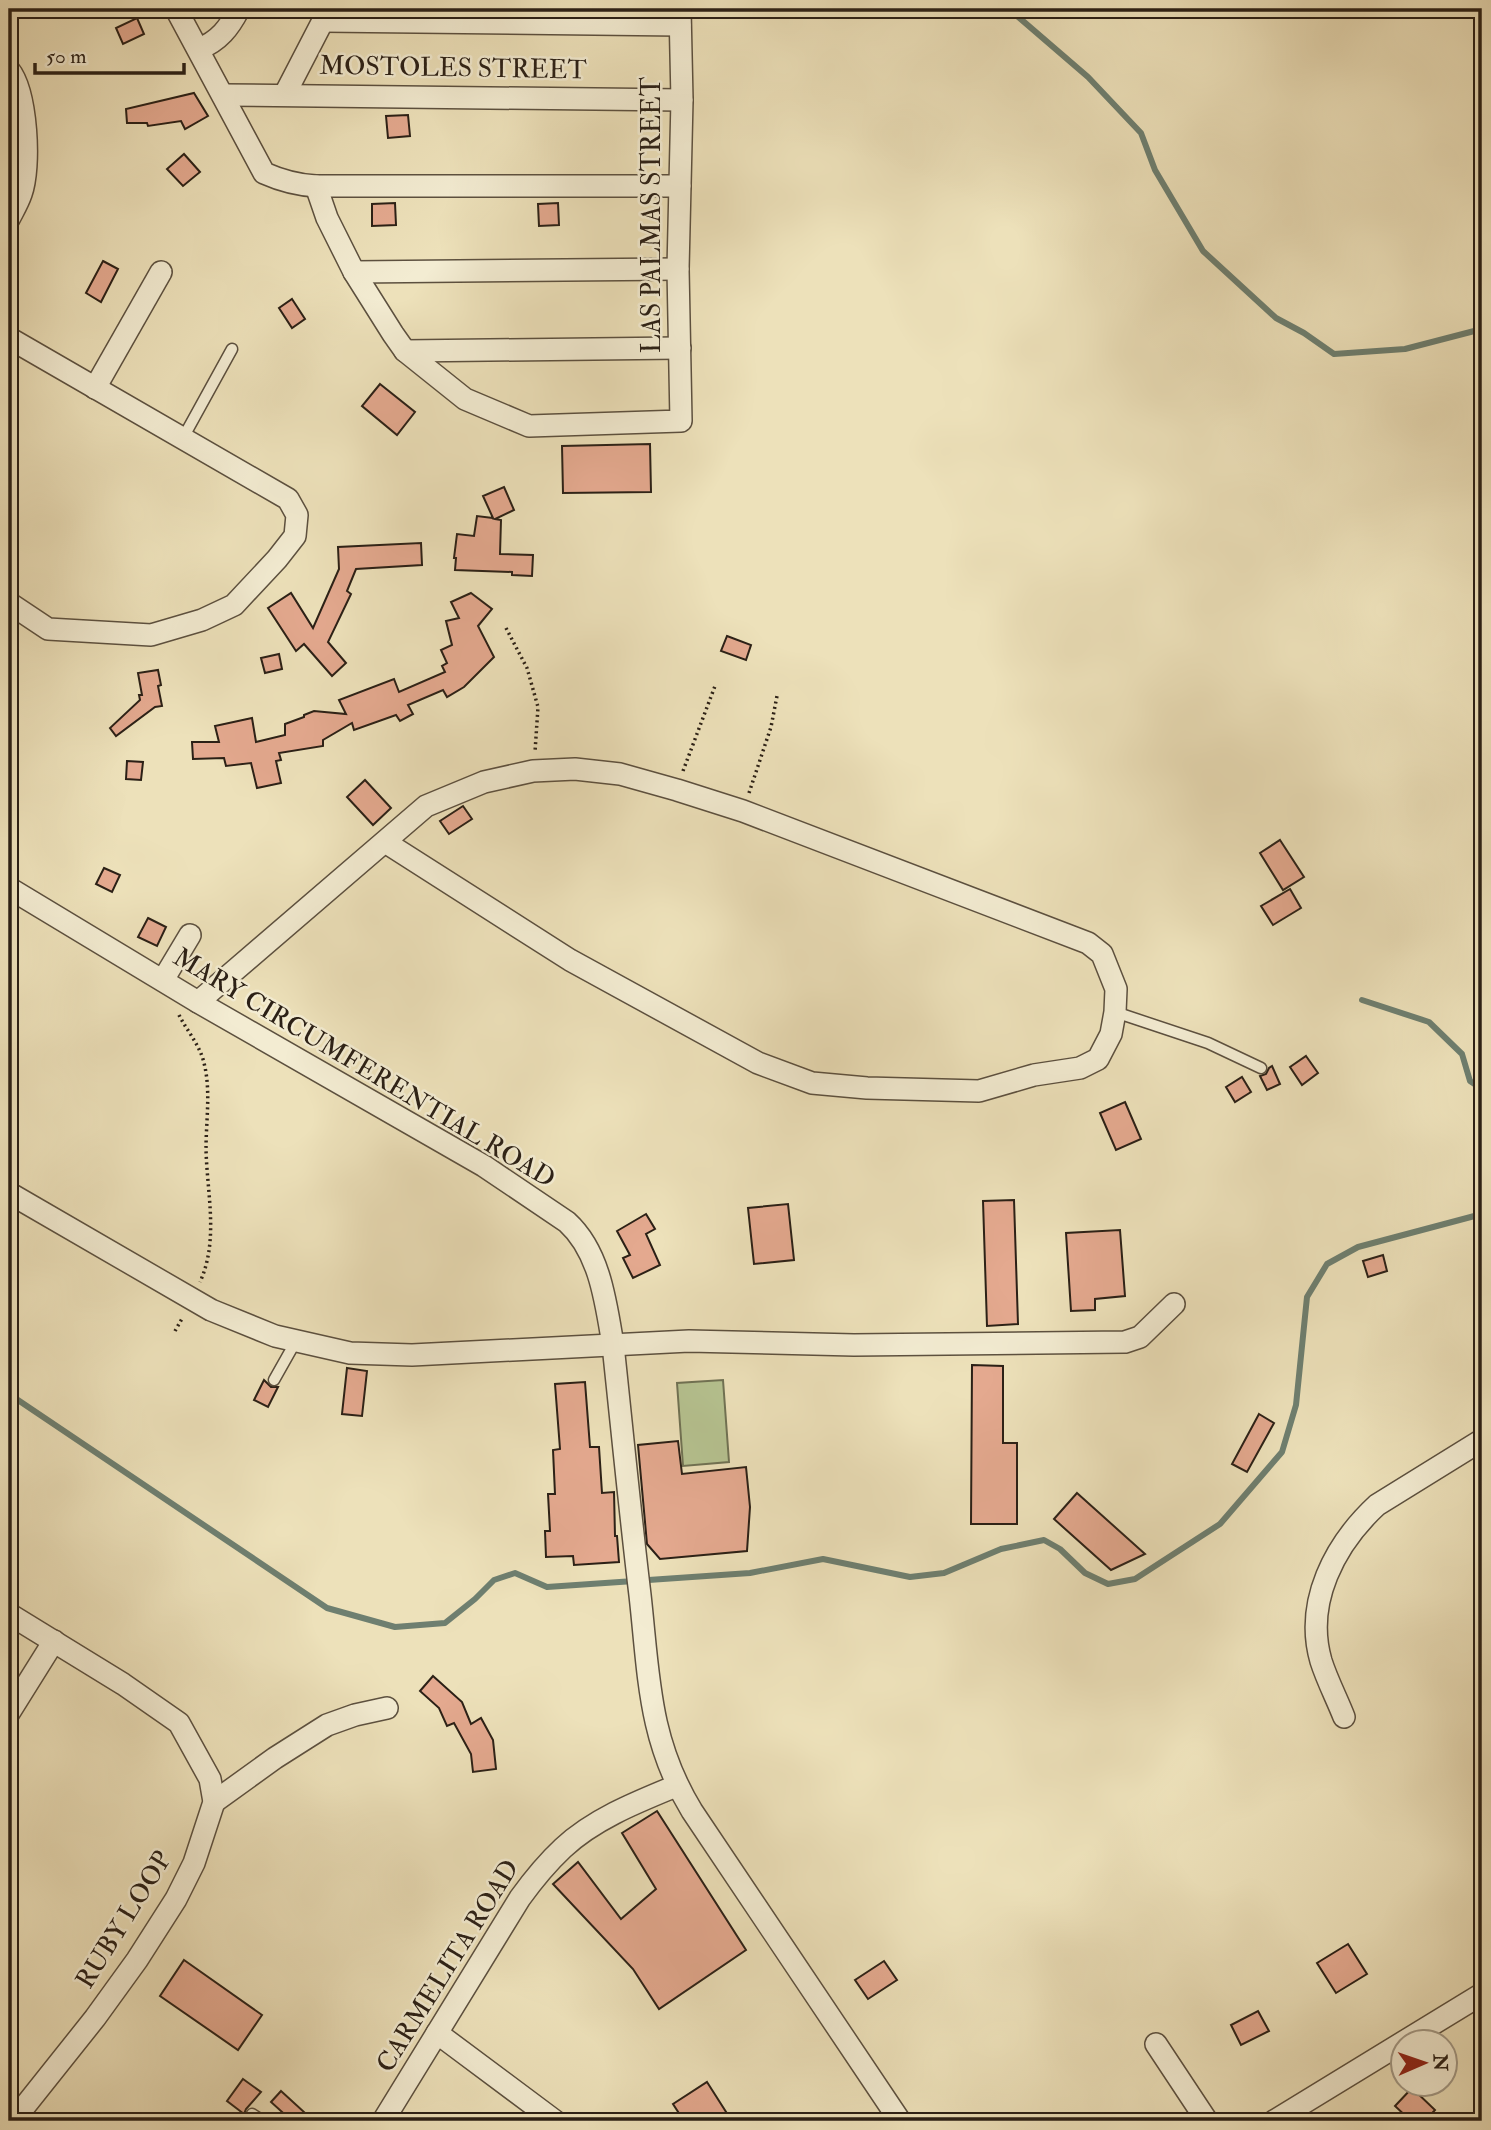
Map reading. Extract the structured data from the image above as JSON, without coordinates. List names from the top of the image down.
{
  "streets": {
    "street": [
      "MOSTOLES STREET",
      "LAS PALMAS STREET",
      "MARY CIRCUMFERENTIAL ROAD",
      "RUBY LOOP",
      "CARMELITA ROAD"
    ]
  },
  "crossings": [
    ["MOSTOLES STREET", "LAS PALMAS STREET"],
    ["MARY CIRCUMFERENTIAL ROAD", "CARMELITA ROAD"]
  ],
  "scale_bar": "50 m",
  "north": "right"
}
